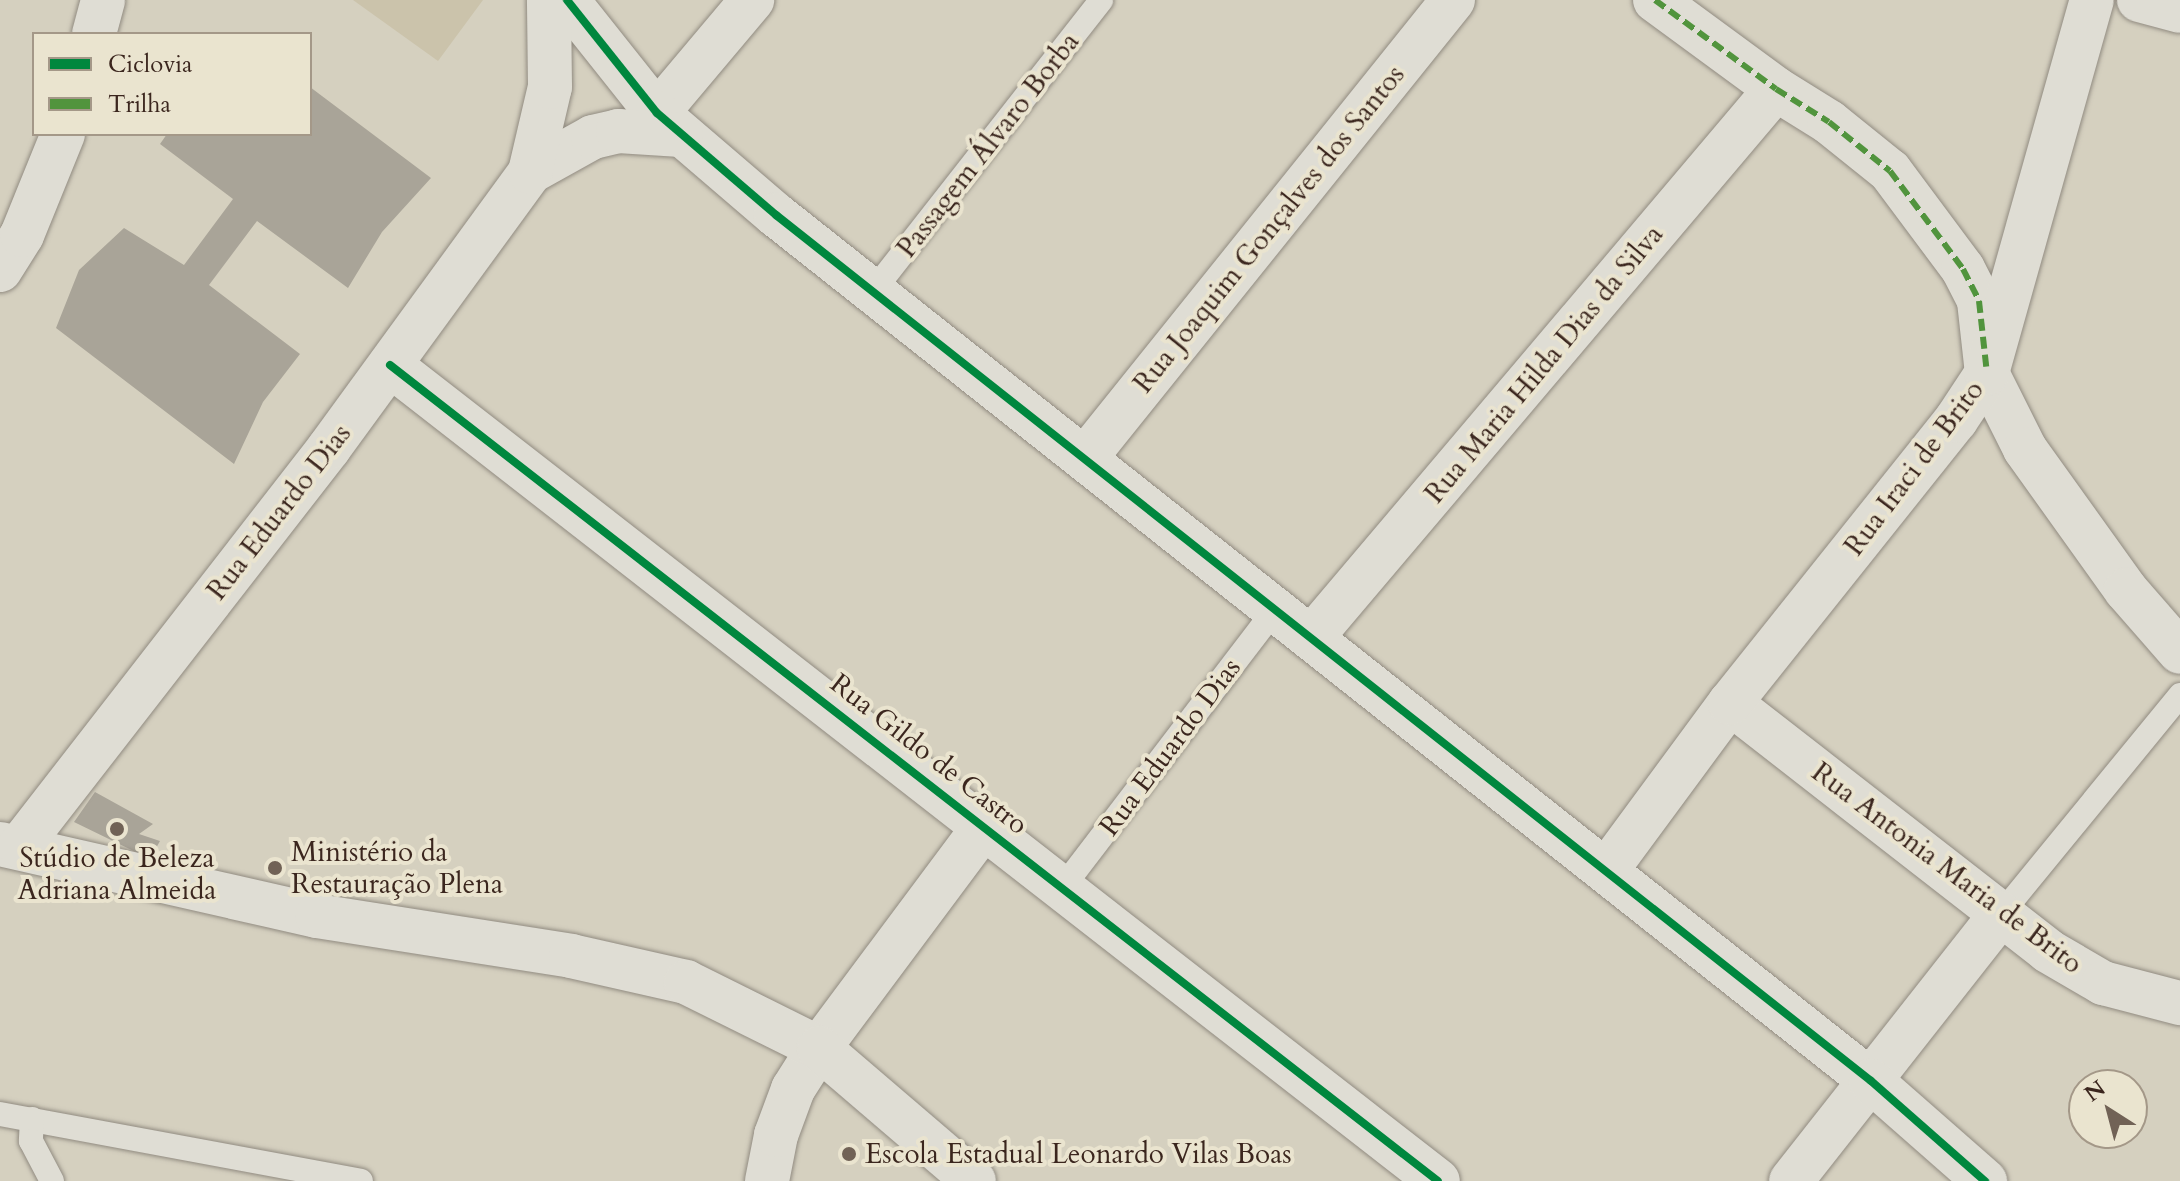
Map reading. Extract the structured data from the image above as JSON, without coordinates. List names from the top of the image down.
{
  "streets": {
    "street": [
      "Rua Joaquim Gonçalves dos Santos",
      "Rua Maria Hilda Dias da Silva",
      "Rua Iraci de Brito",
      "Rua Eduardo Dias",
      "Rua Gildo de Castro",
      "Rua Antonia Maria de Brito"
    ],
    "lane": ["Passagem Álvaro Borba"]
  },
  "crossings": [
    ["Rua Iraci de Brito", "Rua Antonia Maria de Brito"],
    ["Rua Eduardo Dias", "Rua Gildo de Castro"]
  ],
  "places": ["Stúdio de Beleza Adriana Almeida", "Ministério da Restauração Plena", "Escola Estadual Leonardo Vilas Boas"],
  "legend": ["Ciclovia", "Trilha"],
  "north": "top left"
}
